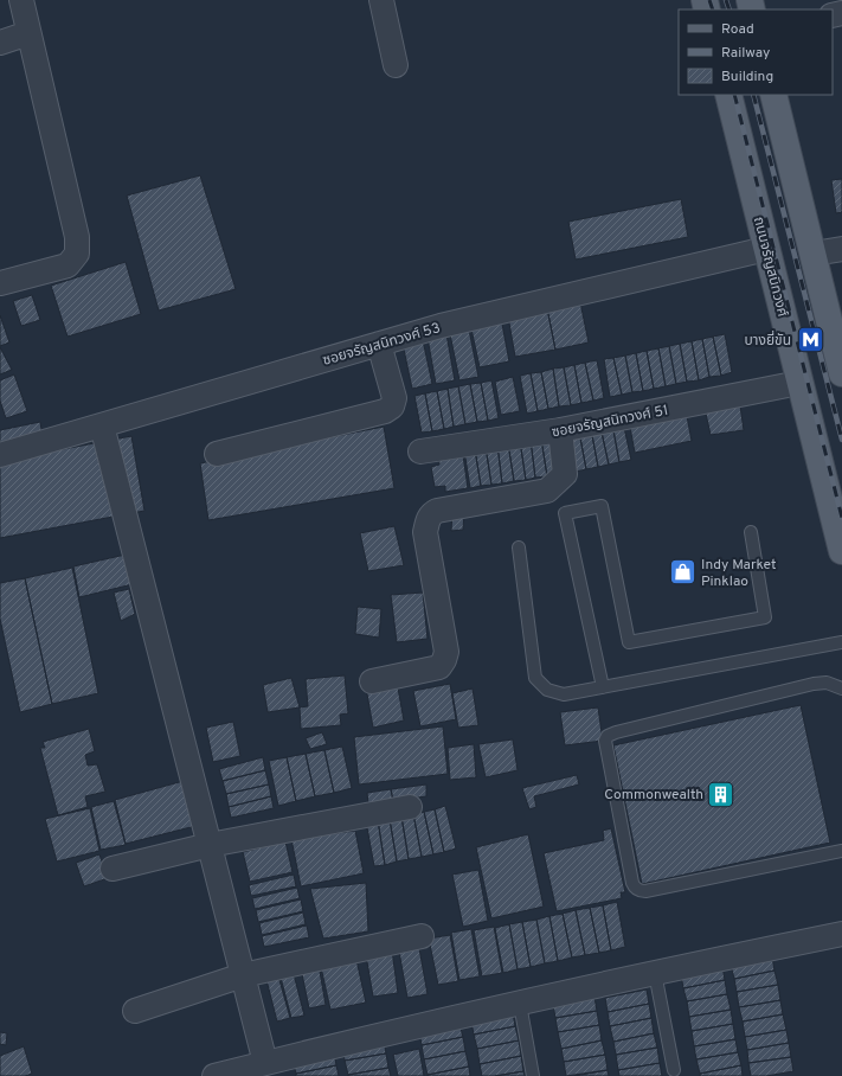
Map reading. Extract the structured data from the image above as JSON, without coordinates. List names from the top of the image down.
{
  "streets": {
    "main road": ["ถนนจรัญสนิทวงศ์"],
    "street": ["ซอยจรัญสนิทวงศ์ 53", "ซอยจรัญสนิทวงศ์ 51"]
  },
  "crossings": [
    ["ถนนจรัญสนิทวงศ์", "ซอยจรัญสนิทวงศ์ 53"],
    ["ถนนจรัญสนิทวงศ์", "ซอยจรัญสนิทวงศ์ 51"]
  ],
  "places": {
    "metro station": ["บางยี่ขัน"],
    "shop": ["Indy Market Pinklao"],
    "building": ["Commonwealth"]
  },
  "legend": ["Road", "Railway", "Building"]
}
